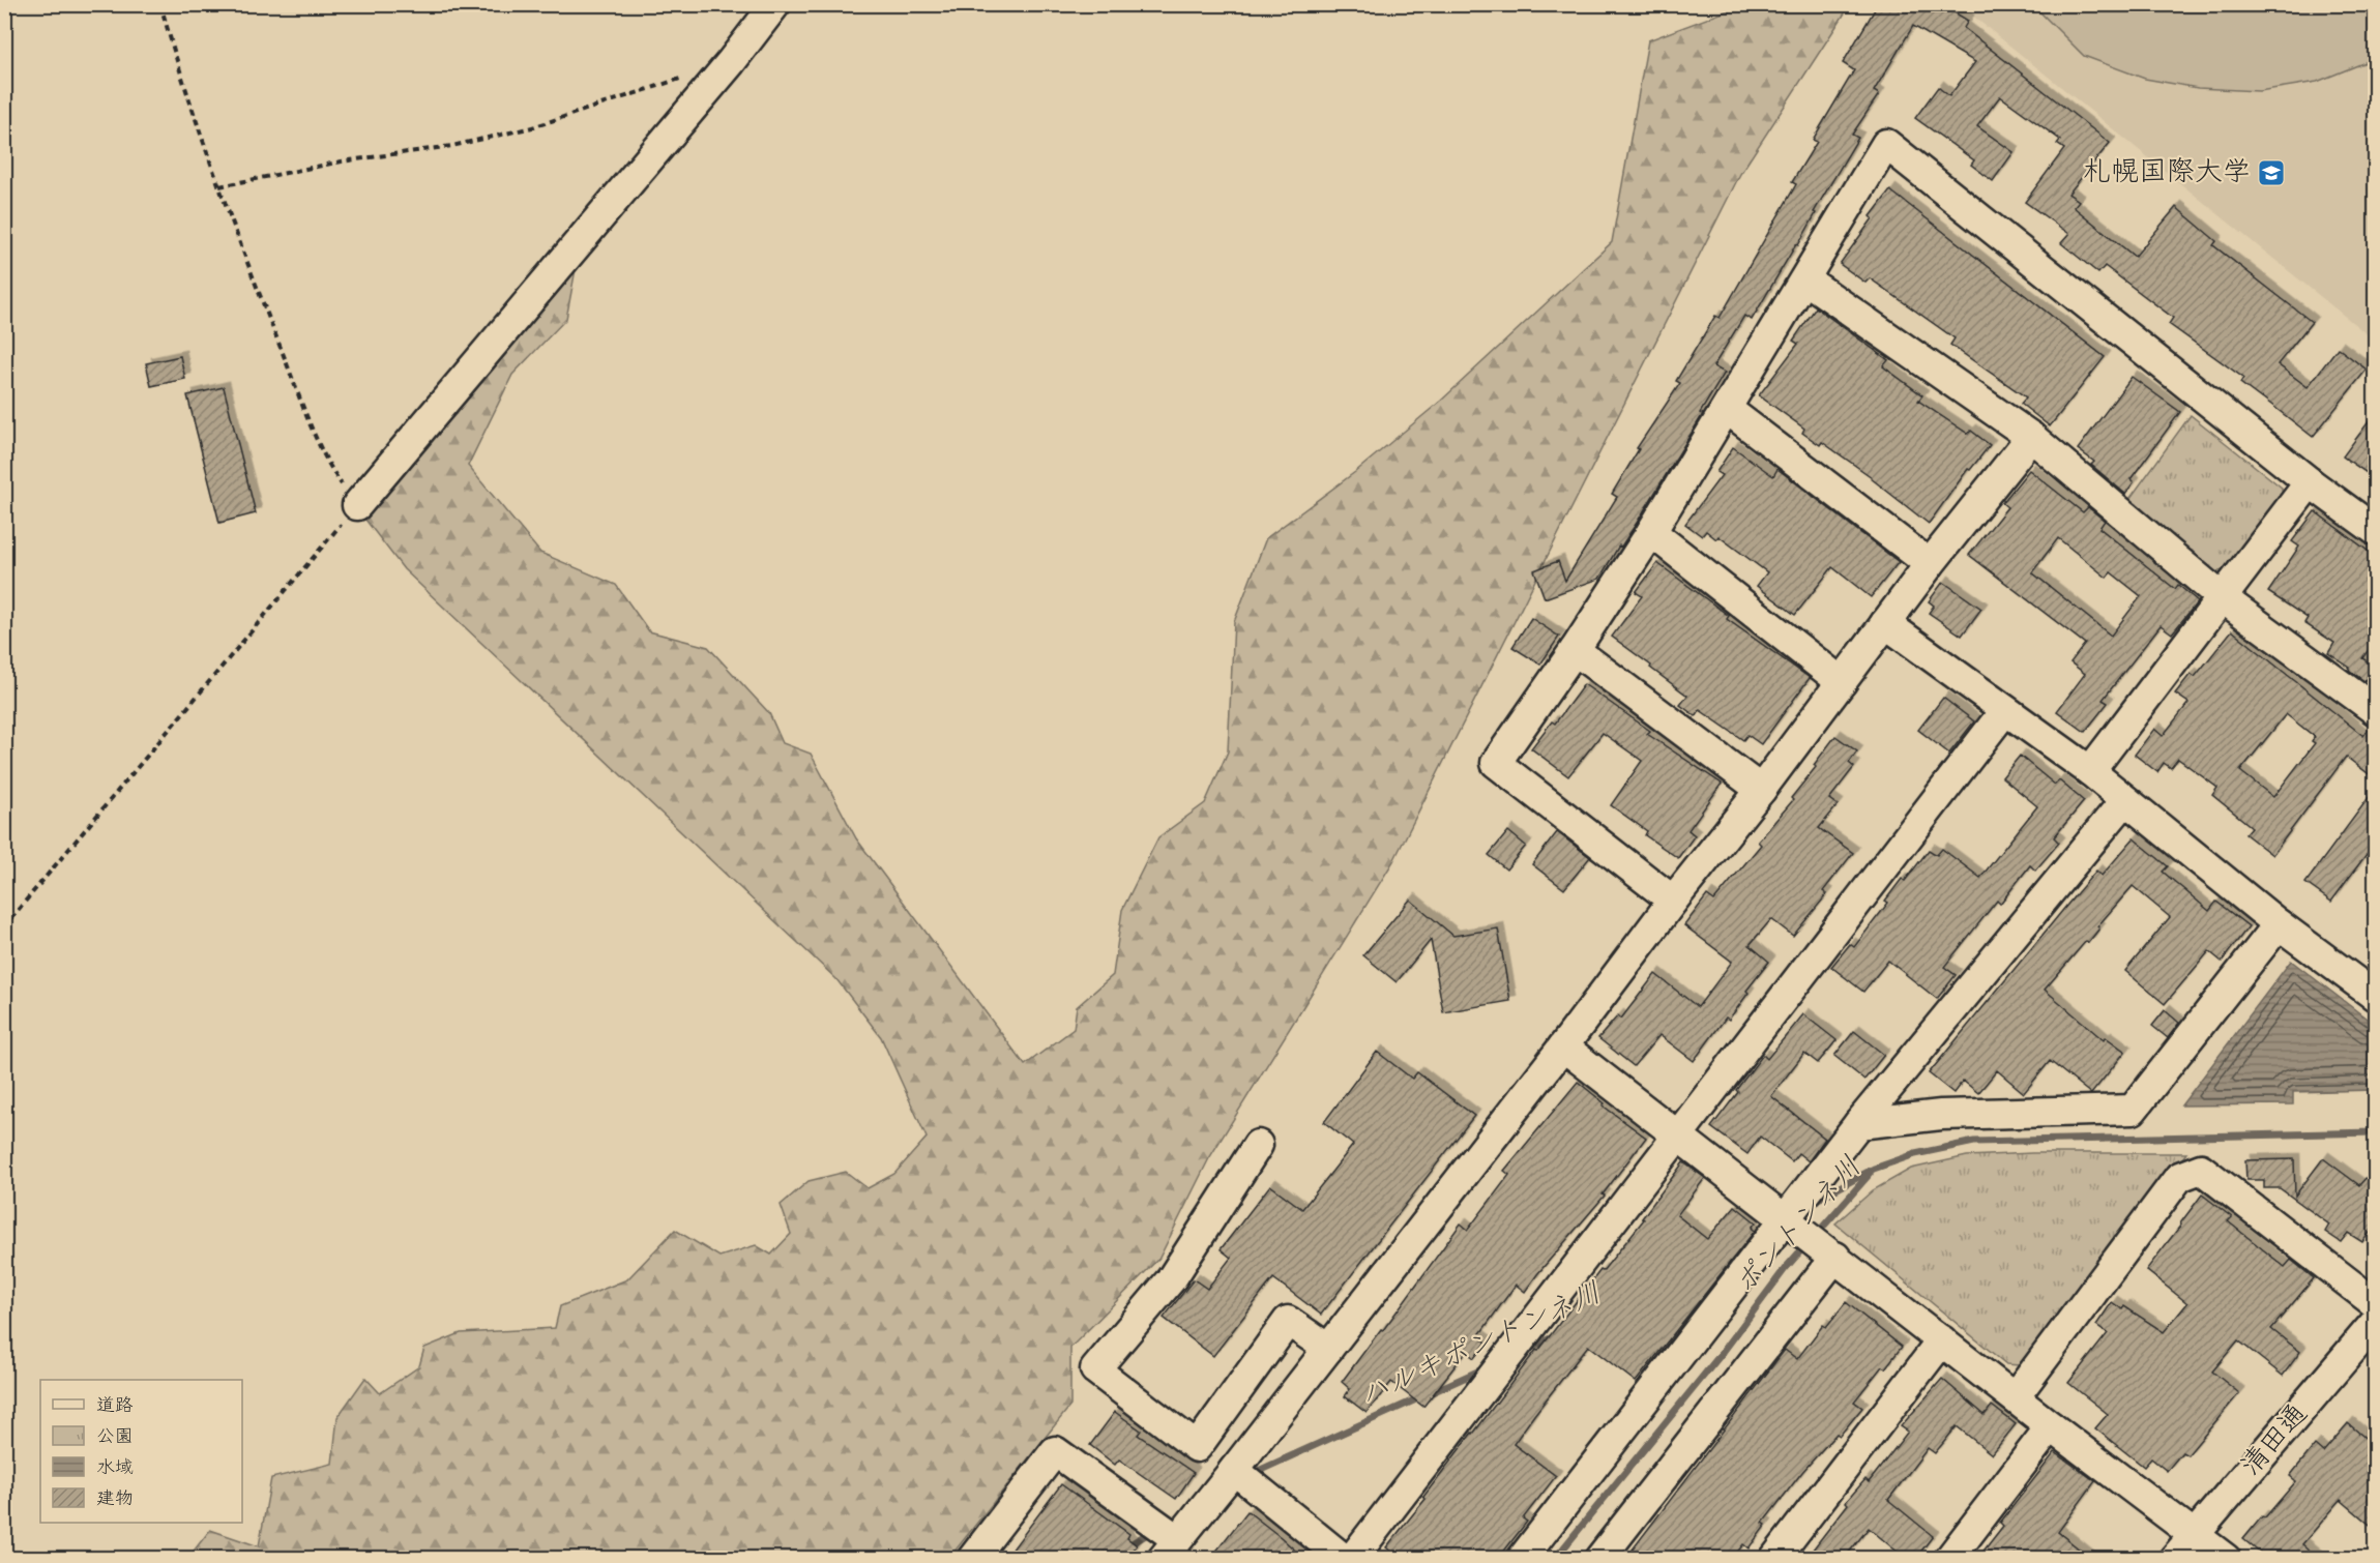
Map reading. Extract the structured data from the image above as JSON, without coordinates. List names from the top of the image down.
{
  "streets": {
    "street": ["清田通"]
  },
  "water": ["ポントンネ川", "ハルキポントンネ川"],
  "places": {
    "school or university": ["札幌国際大学"]
  },
  "legend": [
    "道路",
    "公園",
    "水域",
    "建物"
  ]
}
